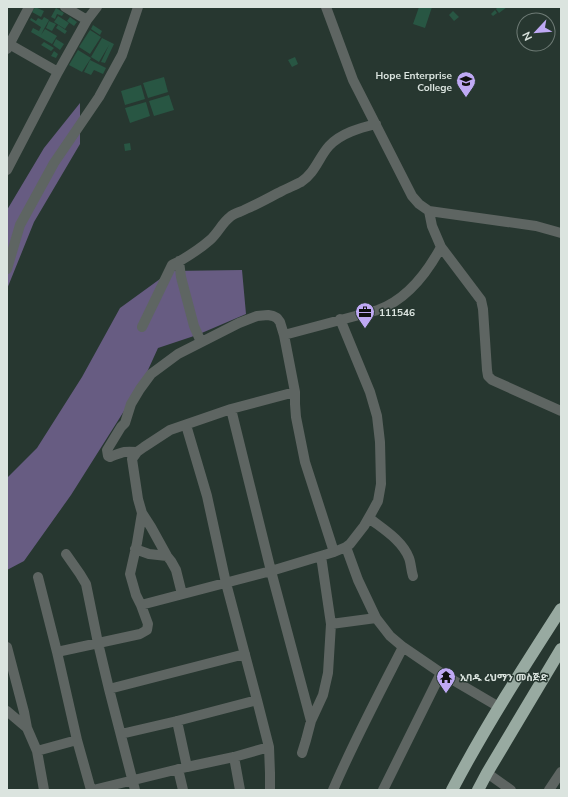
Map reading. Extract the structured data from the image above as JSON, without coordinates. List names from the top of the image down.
{
  "places": {
    "school or university": ["Hope Enterprise College"],
    "office": ["111546"],
    "temple": ["ኢባዱ ረህማን መስጅድ"]
  },
  "north": "bottom left"
}
